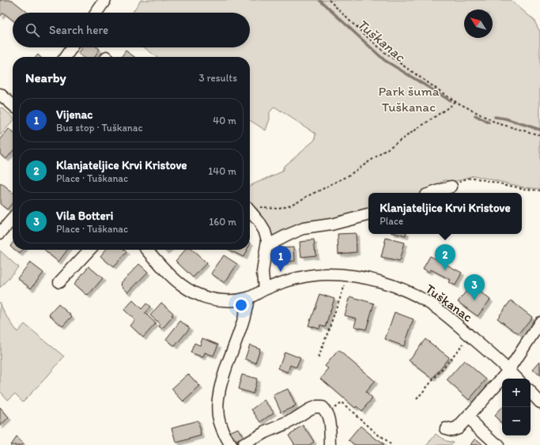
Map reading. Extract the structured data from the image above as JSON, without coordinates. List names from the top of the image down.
{
  "streets": {
    "street": ["Tuškanac"]
  },
  "water": ["Tuškanac"],
  "parks": ["Park šuma Tuškanac"],
  "north": "top left",
  "page": {
    "search": "Search here",
    "heading": ["Nearby", "3 results"],
    "list": [
      {
        "mark": "1",
        "name": "Vijenac",
        "note": "Bus stop · Tuškanac",
        "value": "40 m"
      },
      {
        "mark": "2",
        "name": "Klanjateljice Krvi Kristove",
        "note": "Place · Tuškanac",
        "value": "140 m"
      },
      {
        "mark": "3",
        "name": "Vila Botteri",
        "note": "Place · Tuškanac",
        "value": "160 m"
      }
    ],
    "popup": ["Klanjateljice Krvi Kristove", "Place"],
    "pins": ["2", "1", "3"],
    "map_buttons": ["+", "−"]
  }
}
